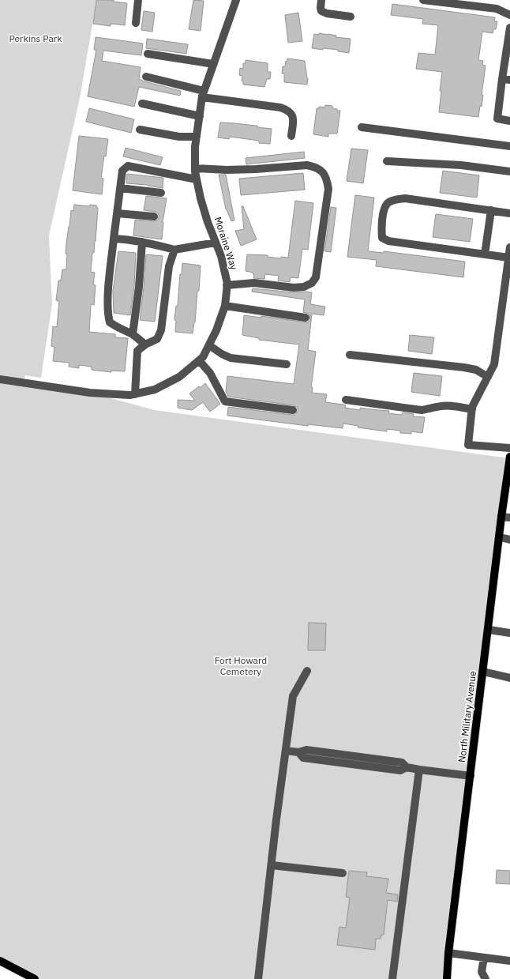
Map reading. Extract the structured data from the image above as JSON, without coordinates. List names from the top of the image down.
{
  "streets": {
    "main road": ["North Military Avenue"],
    "street": ["Moraine Way"]
  },
  "parks": ["Perkins Park", "Fort Howard Cemetery"]
}
